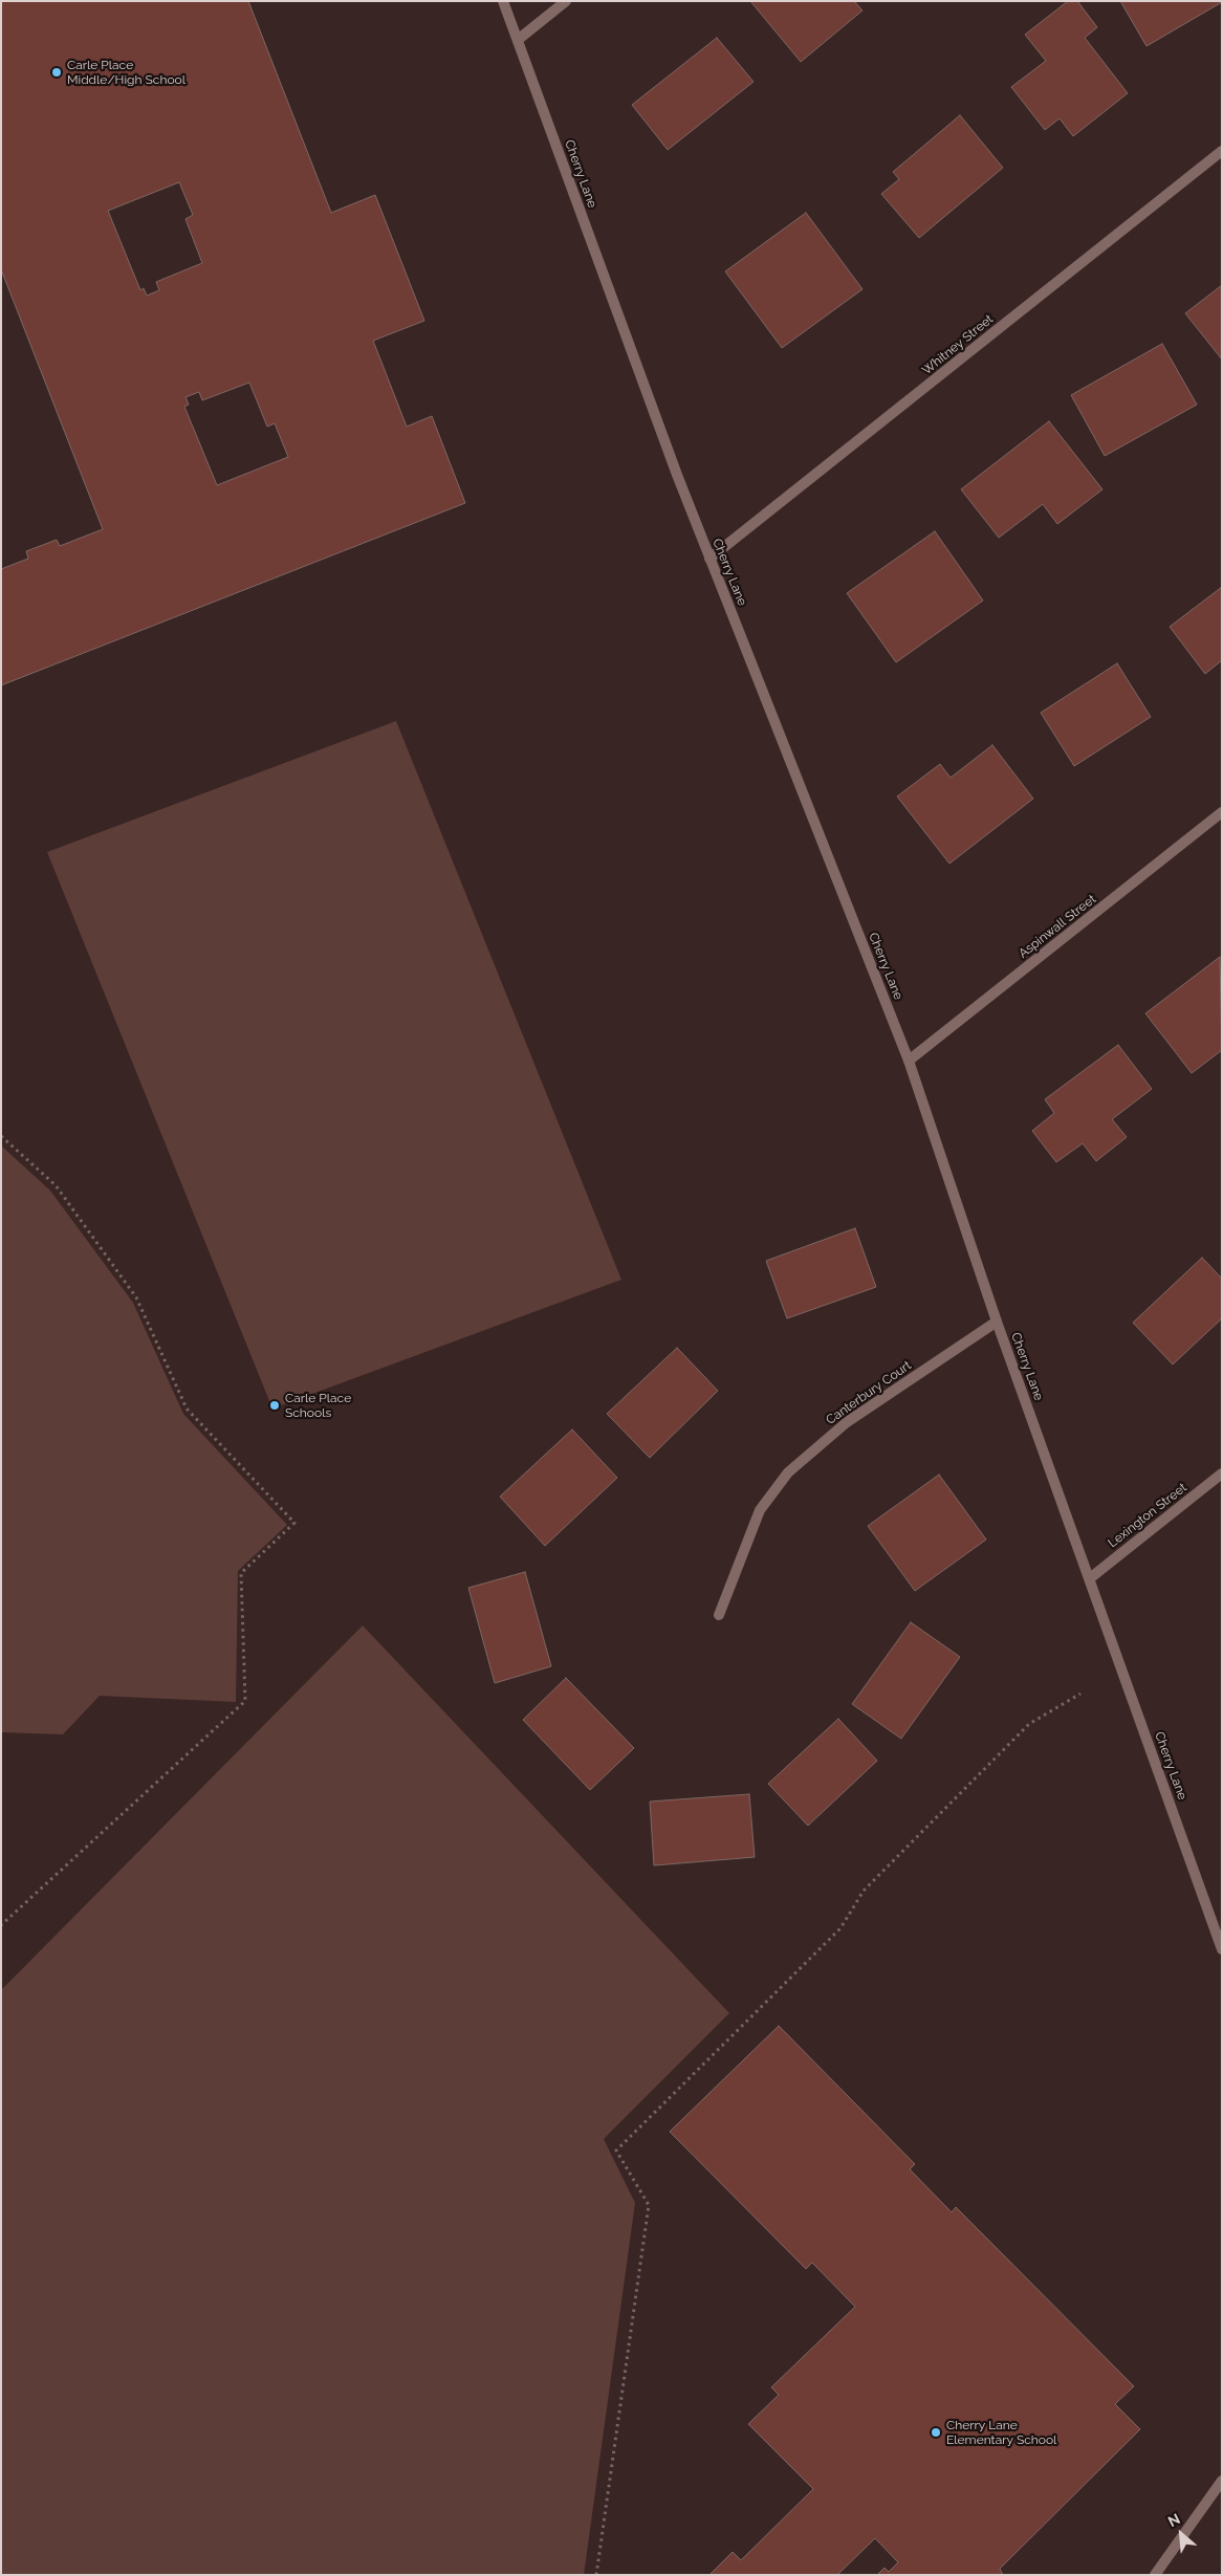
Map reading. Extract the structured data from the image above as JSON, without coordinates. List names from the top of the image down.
{
  "streets": {
    "street": [
      "Cherry Lane",
      "Whitney Street",
      "Aspinwall Street",
      "Canterbury Court",
      "Lexington Street"
    ]
  },
  "crossings": [
    ["Cherry Lane", "Whitney Street"],
    ["Cherry Lane", "Aspinwall Street"],
    ["Cherry Lane", "Canterbury Court"],
    ["Cherry Lane", "Lexington Street"]
  ],
  "places": ["Carle Place Middle/High School", "Carle Place Schools", "Cherry Lane Elementary School"],
  "north": "top left"
}
